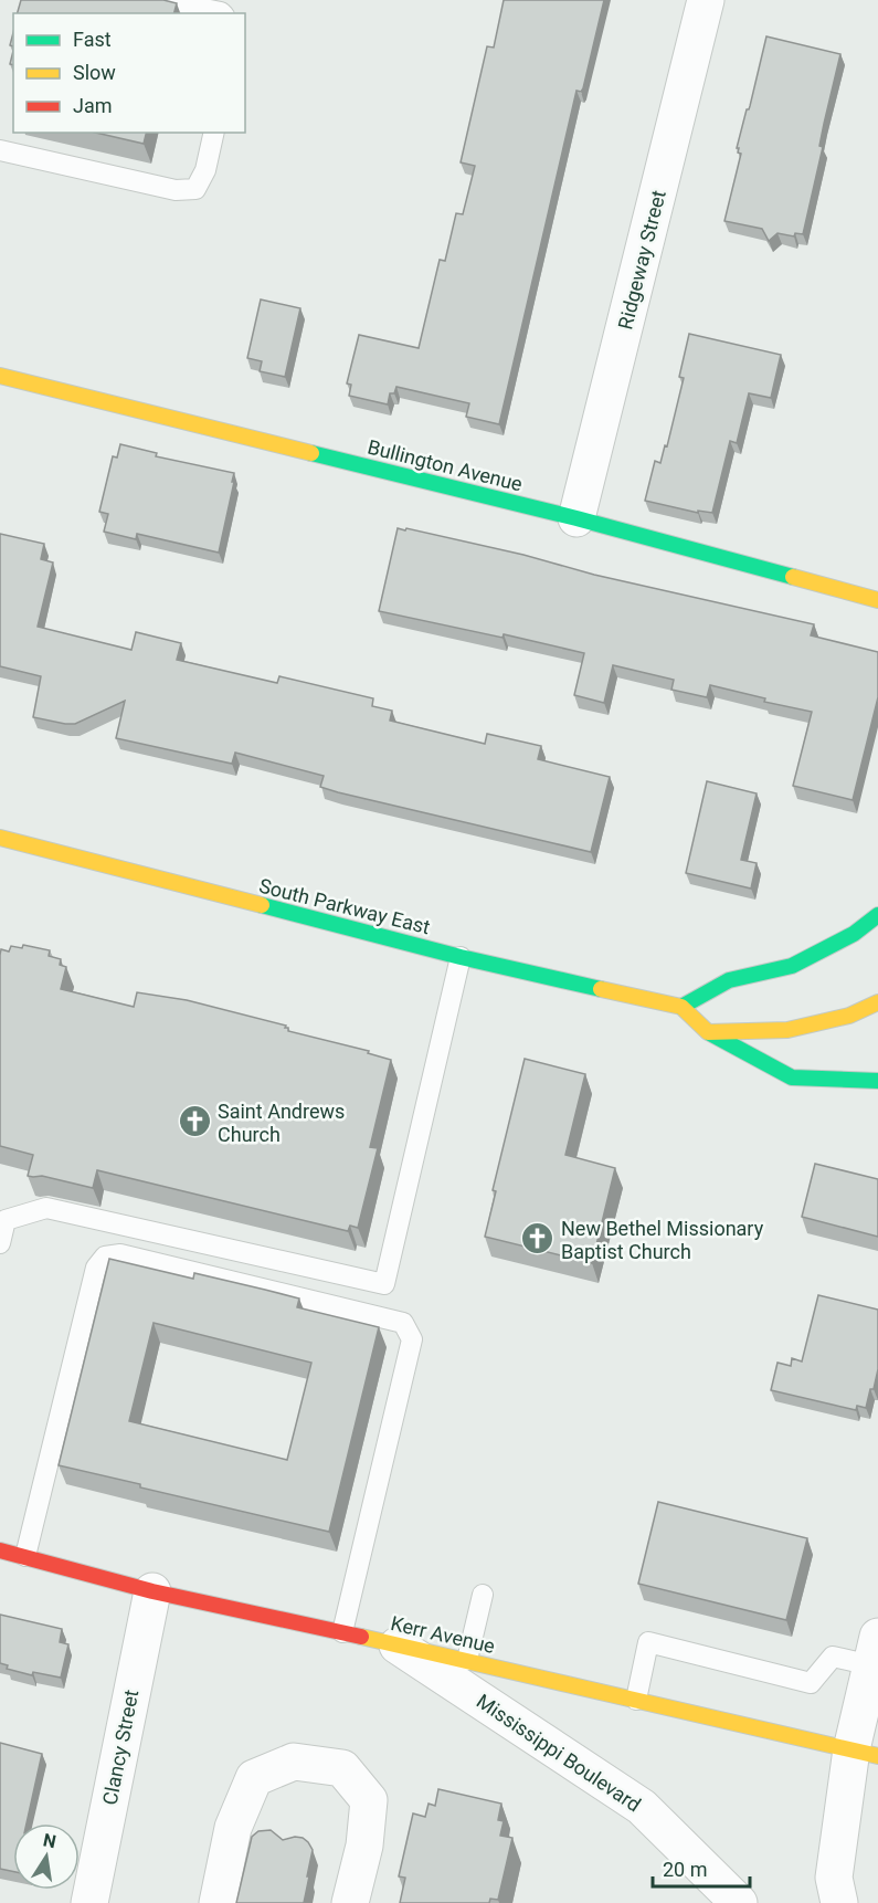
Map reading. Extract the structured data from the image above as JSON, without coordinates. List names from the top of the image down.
{
  "streets": {
    "street": [
      "Ridgeway Street",
      "Bullington Avenue",
      "South Parkway East",
      "Kerr Avenue",
      "Clancy Street",
      "Mississippi Boulevard"
    ]
  },
  "crossings": [
    ["Ridgeway Street", "Bullington Avenue"],
    ["Kerr Avenue", "Clancy Street"],
    ["Kerr Avenue", "Mississippi Boulevard"]
  ],
  "places": {
    "church": ["Saint Andrews Church", "New Bethel Missionary Baptist Church"]
  },
  "legend": ["Fast", "Slow", "Jam"],
  "scale_bar": "20 m",
  "north": "top"
}
